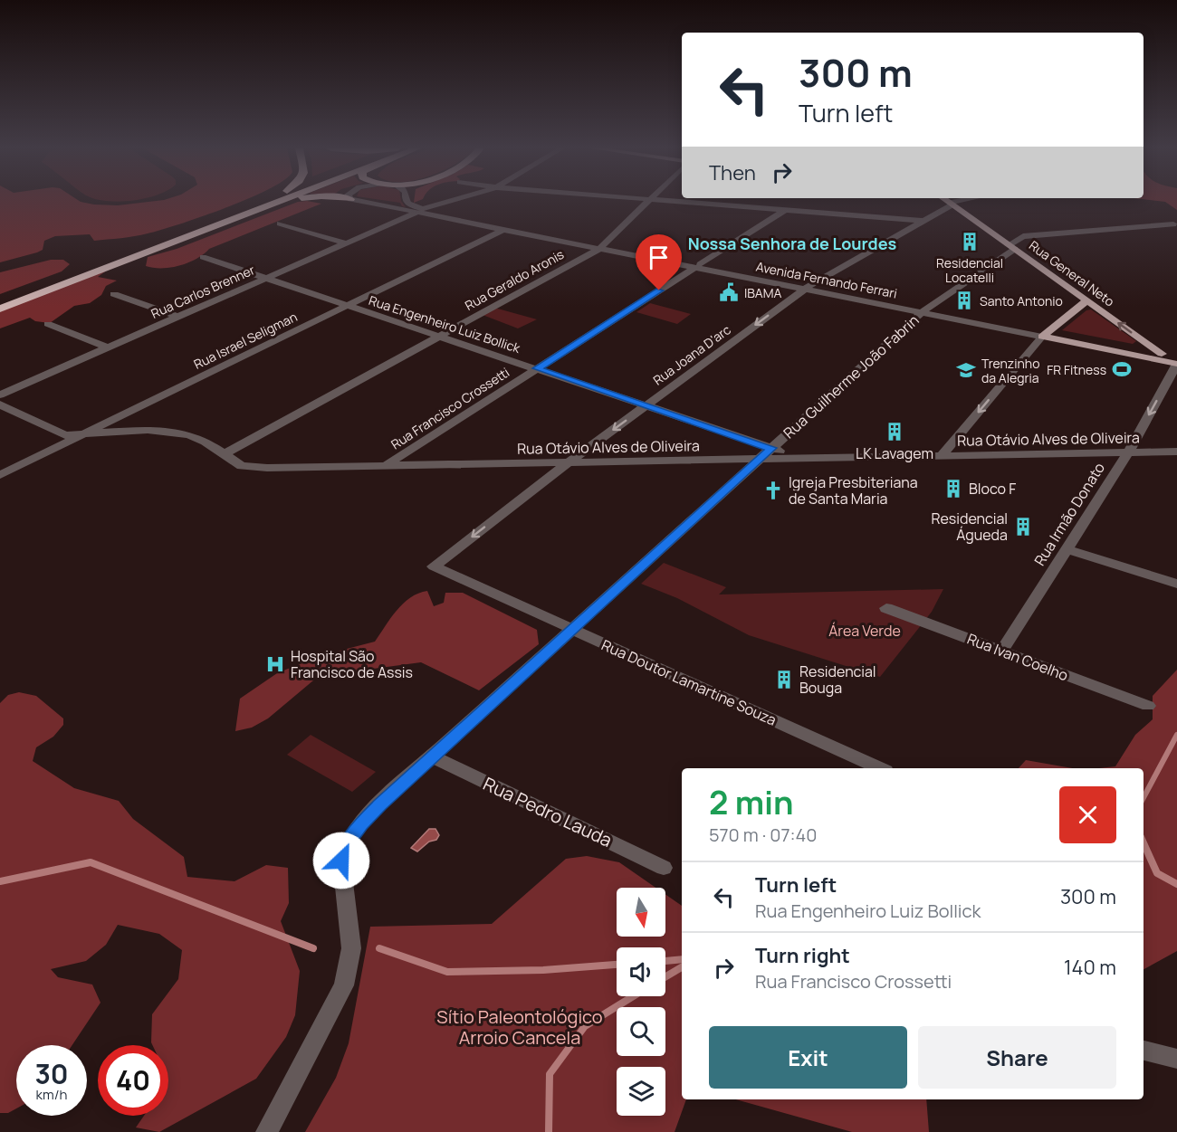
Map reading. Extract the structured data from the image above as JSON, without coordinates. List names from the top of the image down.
{
  "streets": {
    "main road": ["Rua General Neto", "Avenida Fernando Ferrari"],
    "street": [
      "Rua Geraldo Aronis",
      "Rua Carlos Brenner",
      "Rua Engenheiro Luiz Bollick",
      "Rua Israel Seligman",
      "Rua Joana D'arc",
      "Rua Guilherme João Fabrin",
      "Rua Francisco Crossetti",
      "Rua Otávio Alves de Oliveira",
      "Rua Irmão Donato",
      "Rua Ivan Coelho",
      "Rua Doutor Lamartine Souza",
      "Rua Pedro Lauda"
    ]
  },
  "crossings": [
    ["Rua General Neto", "Avenida Fernando Ferrari"],
    ["Rua General Neto", "Rua Joana D'arc"],
    ["Rua General Neto", "Rua Guilherme João Fabrin"],
    ["Rua Geraldo Aronis", "Avenida Fernando Ferrari"],
    ["Rua Geraldo Aronis", "Rua Engenheiro Luiz Bollick"],
    ["Rua Geraldo Aronis", "Rua Otávio Alves de Oliveira"],
    ["Avenida Fernando Ferrari", "Rua Carlos Brenner"],
    ["Avenida Fernando Ferrari", "Rua Israel Seligman"],
    ["Avenida Fernando Ferrari", "Rua Joana D'arc"],
    ["Avenida Fernando Ferrari", "Rua Guilherme João Fabrin"],
    ["Avenida Fernando Ferrari", "Rua Francisco Crossetti"],
    ["Avenida Fernando Ferrari", "Rua Irmão Donato"],
    ["Rua Carlos Brenner", "Rua Engenheiro Luiz Bollick"],
    ["Rua Engenheiro Luiz Bollick", "Rua Israel Seligman"],
    ["Rua Engenheiro Luiz Bollick", "Rua Joana D'arc"],
    ["Rua Engenheiro Luiz Bollick", "Rua Guilherme João Fabrin"],
    ["Rua Engenheiro Luiz Bollick", "Rua Francisco Crossetti"],
    ["Rua Engenheiro Luiz Bollick", "Rua Otávio Alves de Oliveira"],
    ["Rua Israel Seligman", "Rua Otávio Alves de Oliveira"],
    ["Rua Joana D'arc", "Rua Otávio Alves de Oliveira"],
    ["Rua Joana D'arc", "Rua Doutor Lamartine Souza"],
    ["Rua Guilherme João Fabrin", "Rua Otávio Alves de Oliveira"],
    ["Rua Guilherme João Fabrin", "Rua Doutor Lamartine Souza"],
    ["Rua Guilherme João Fabrin", "Rua Pedro Lauda"],
    ["Rua Francisco Crossetti", "Rua Otávio Alves de Oliveira"],
    ["Rua Otávio Alves de Oliveira", "Rua Irmão Donato"],
    ["Rua Irmão Donato", "Rua Ivan Coelho"]
  ],
  "one_way": ["Rua Joana D'arc"],
  "districts": ["Nossa Senhora de Lourdes"],
  "parks": ["Área Verde", "Sítio Paleontológico Arroio Cancela"],
  "places": {
    "building": [
      "Residencial Locatelli",
      "Santo Antonio",
      "LK Lavagem",
      "Bloco F",
      "Residencial Águeda",
      "Residencial Bouga"
    ],
    "public building": ["IBAMA"],
    "sports": ["FR Fitness"],
    "school or university": ["Trenzinho da Alegria"],
    "church": ["Igreja Presbiteriana de Santa Maria"],
    "hospital": ["Hospital São Francisco de Assis"]
  },
  "north": "bottom",
  "page": {
    "turn": ["300 m", "Turn left"],
    "then": "Then",
    "heading": ["2 min", "570 m · 07:40"],
    "list": [
      {
        "name": "Turn left",
        "note": "Rua Engenheiro Luiz Bollick",
        "value": "300 m"
      },
      {
        "name": "Turn right",
        "note": "Rua Francisco Crossetti",
        "value": "140 m"
      }
    ],
    "buttons": ["Exit", "Share"],
    "speed": "30 km/h",
    "limit": "40"
  }
}
